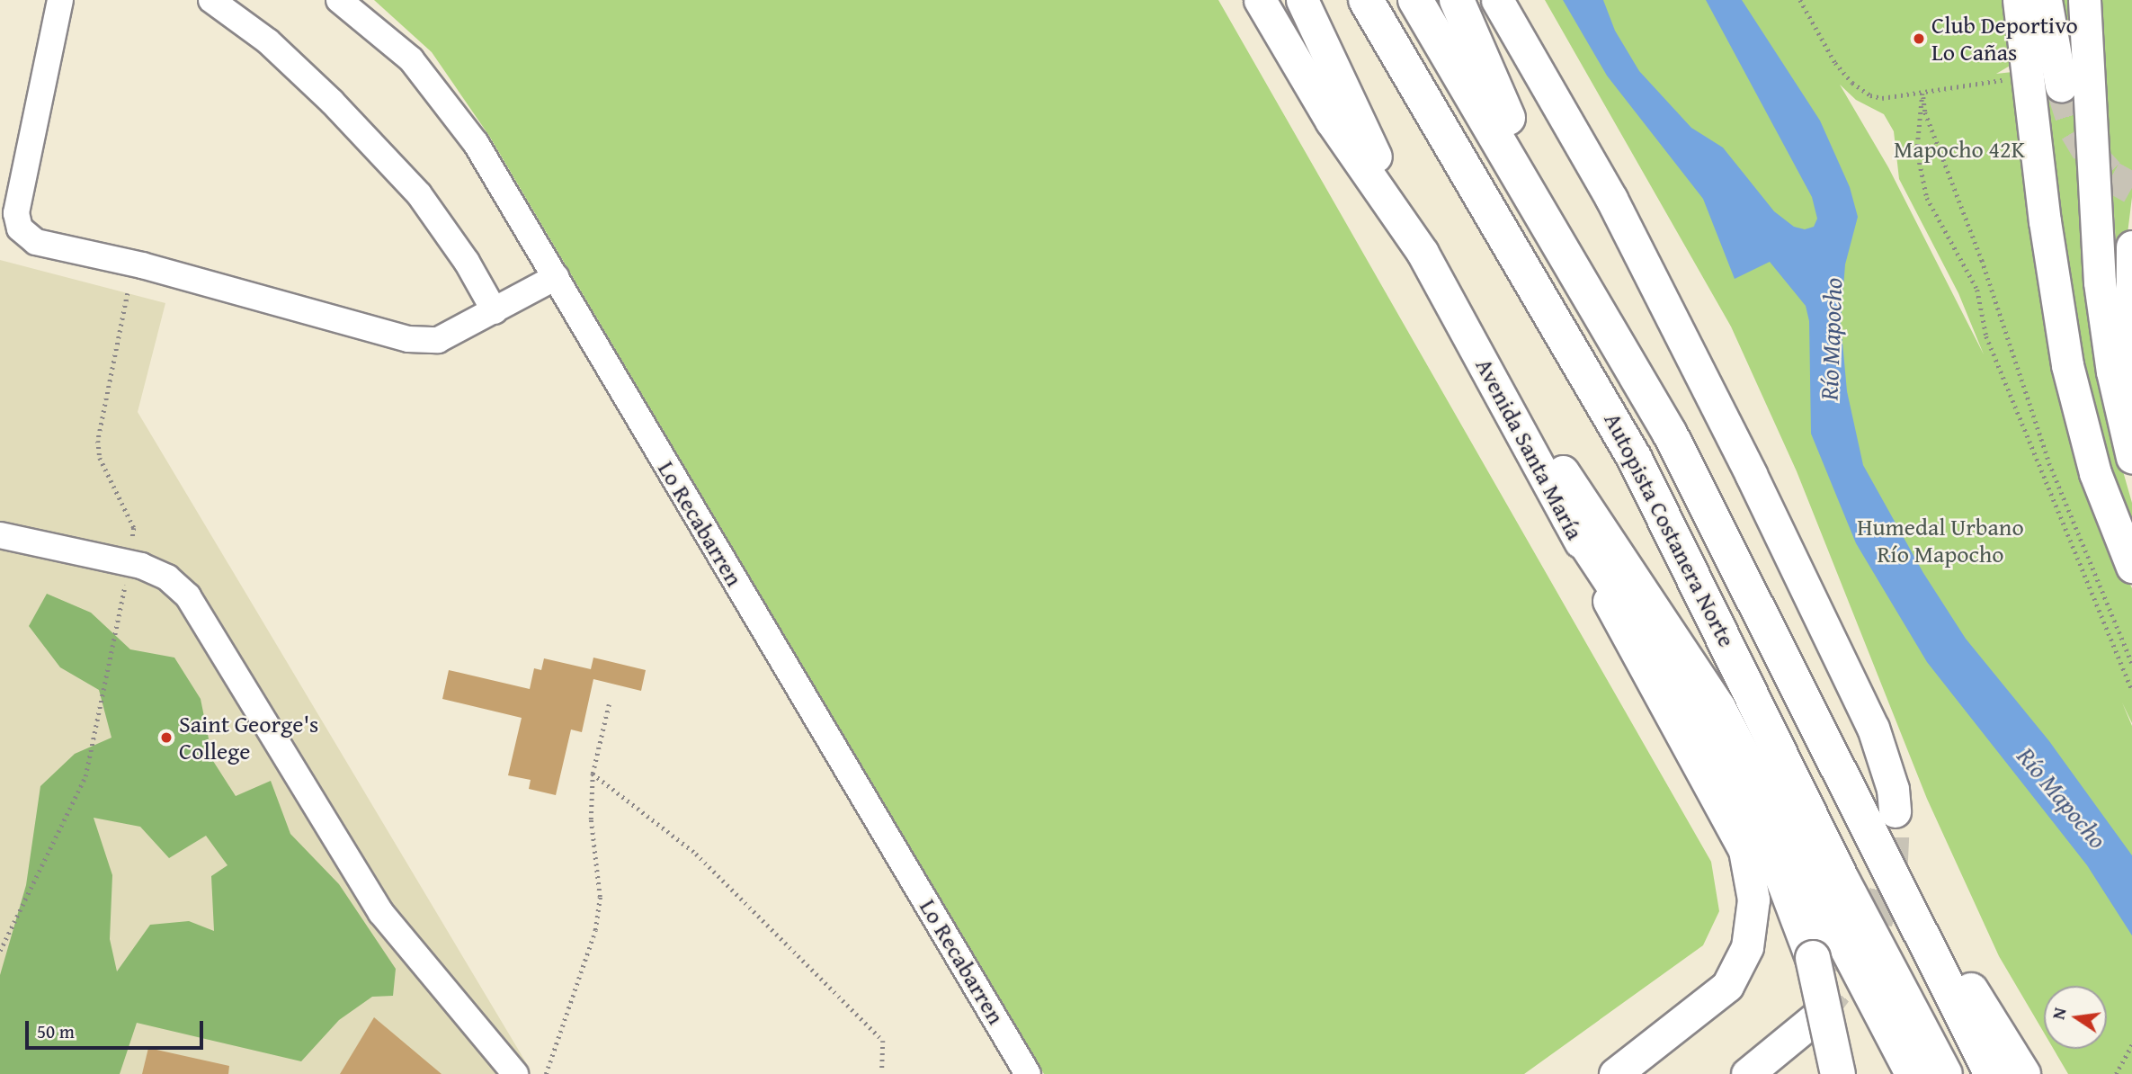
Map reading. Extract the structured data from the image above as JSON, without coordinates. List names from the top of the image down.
{
  "streets": {
    "highway": ["Autopista Costanera Norte"],
    "main road": ["Avenida Santa María"],
    "lane": ["Lo Recabarren"]
  },
  "water": ["Río Mapocho"],
  "parks": ["Mapocho 42K", "Humedal Urbano Río Mapocho"],
  "places": ["Club Deportivo Lo Cañas", "Saint George's College"],
  "scale_bar": "50 m",
  "north": "left"
}
